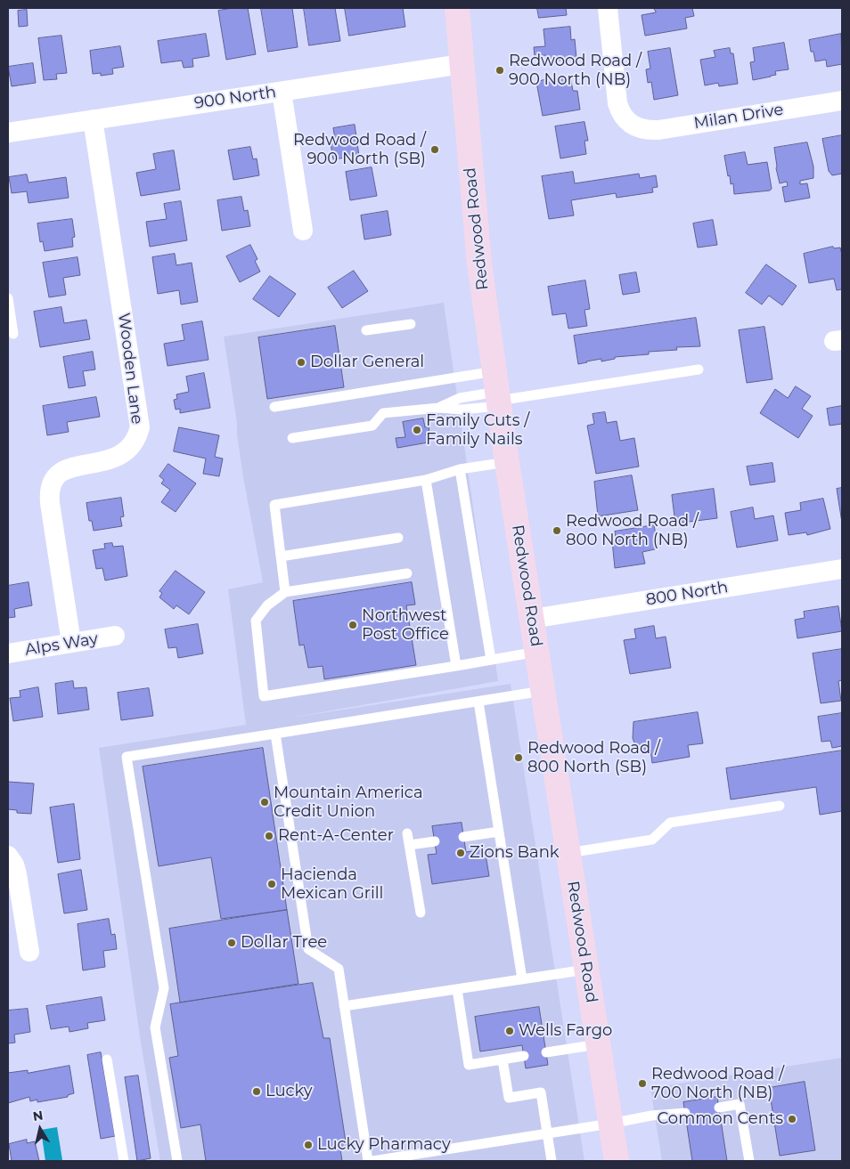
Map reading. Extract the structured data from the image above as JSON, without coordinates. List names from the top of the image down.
{
  "streets": {
    "main road": ["Redwood Road"],
    "street": [
      "900 North",
      "Milan Drive",
      "Wooden Lane",
      "800 North",
      "Alps Way"
    ]
  },
  "crossings": [
    ["900 North", "Redwood Road"],
    ["900 North", "Wooden Lane"],
    ["Redwood Road", "800 North"],
    ["Wooden Lane", "Alps Way"]
  ],
  "places": [
    "Redwood Road / 900 North (NB)",
    "Redwood Road / 900 North (SB)",
    "Dollar General",
    "Family Cuts / Family Nails",
    "Redwood Road / 800 North (NB)",
    "Northwest Post Office",
    "Redwood Road / 800 North (SB)",
    "Mountain America Credit Union",
    "Rent-A-Center",
    "Zions Bank",
    "Hacienda Mexican Grill",
    "Dollar Tree",
    "Wells Fargo",
    "Redwood Road / 700 North (NB)",
    "Lucky",
    "Common Cents",
    "Lucky Pharmacy"
  ],
  "north": "top"
}
